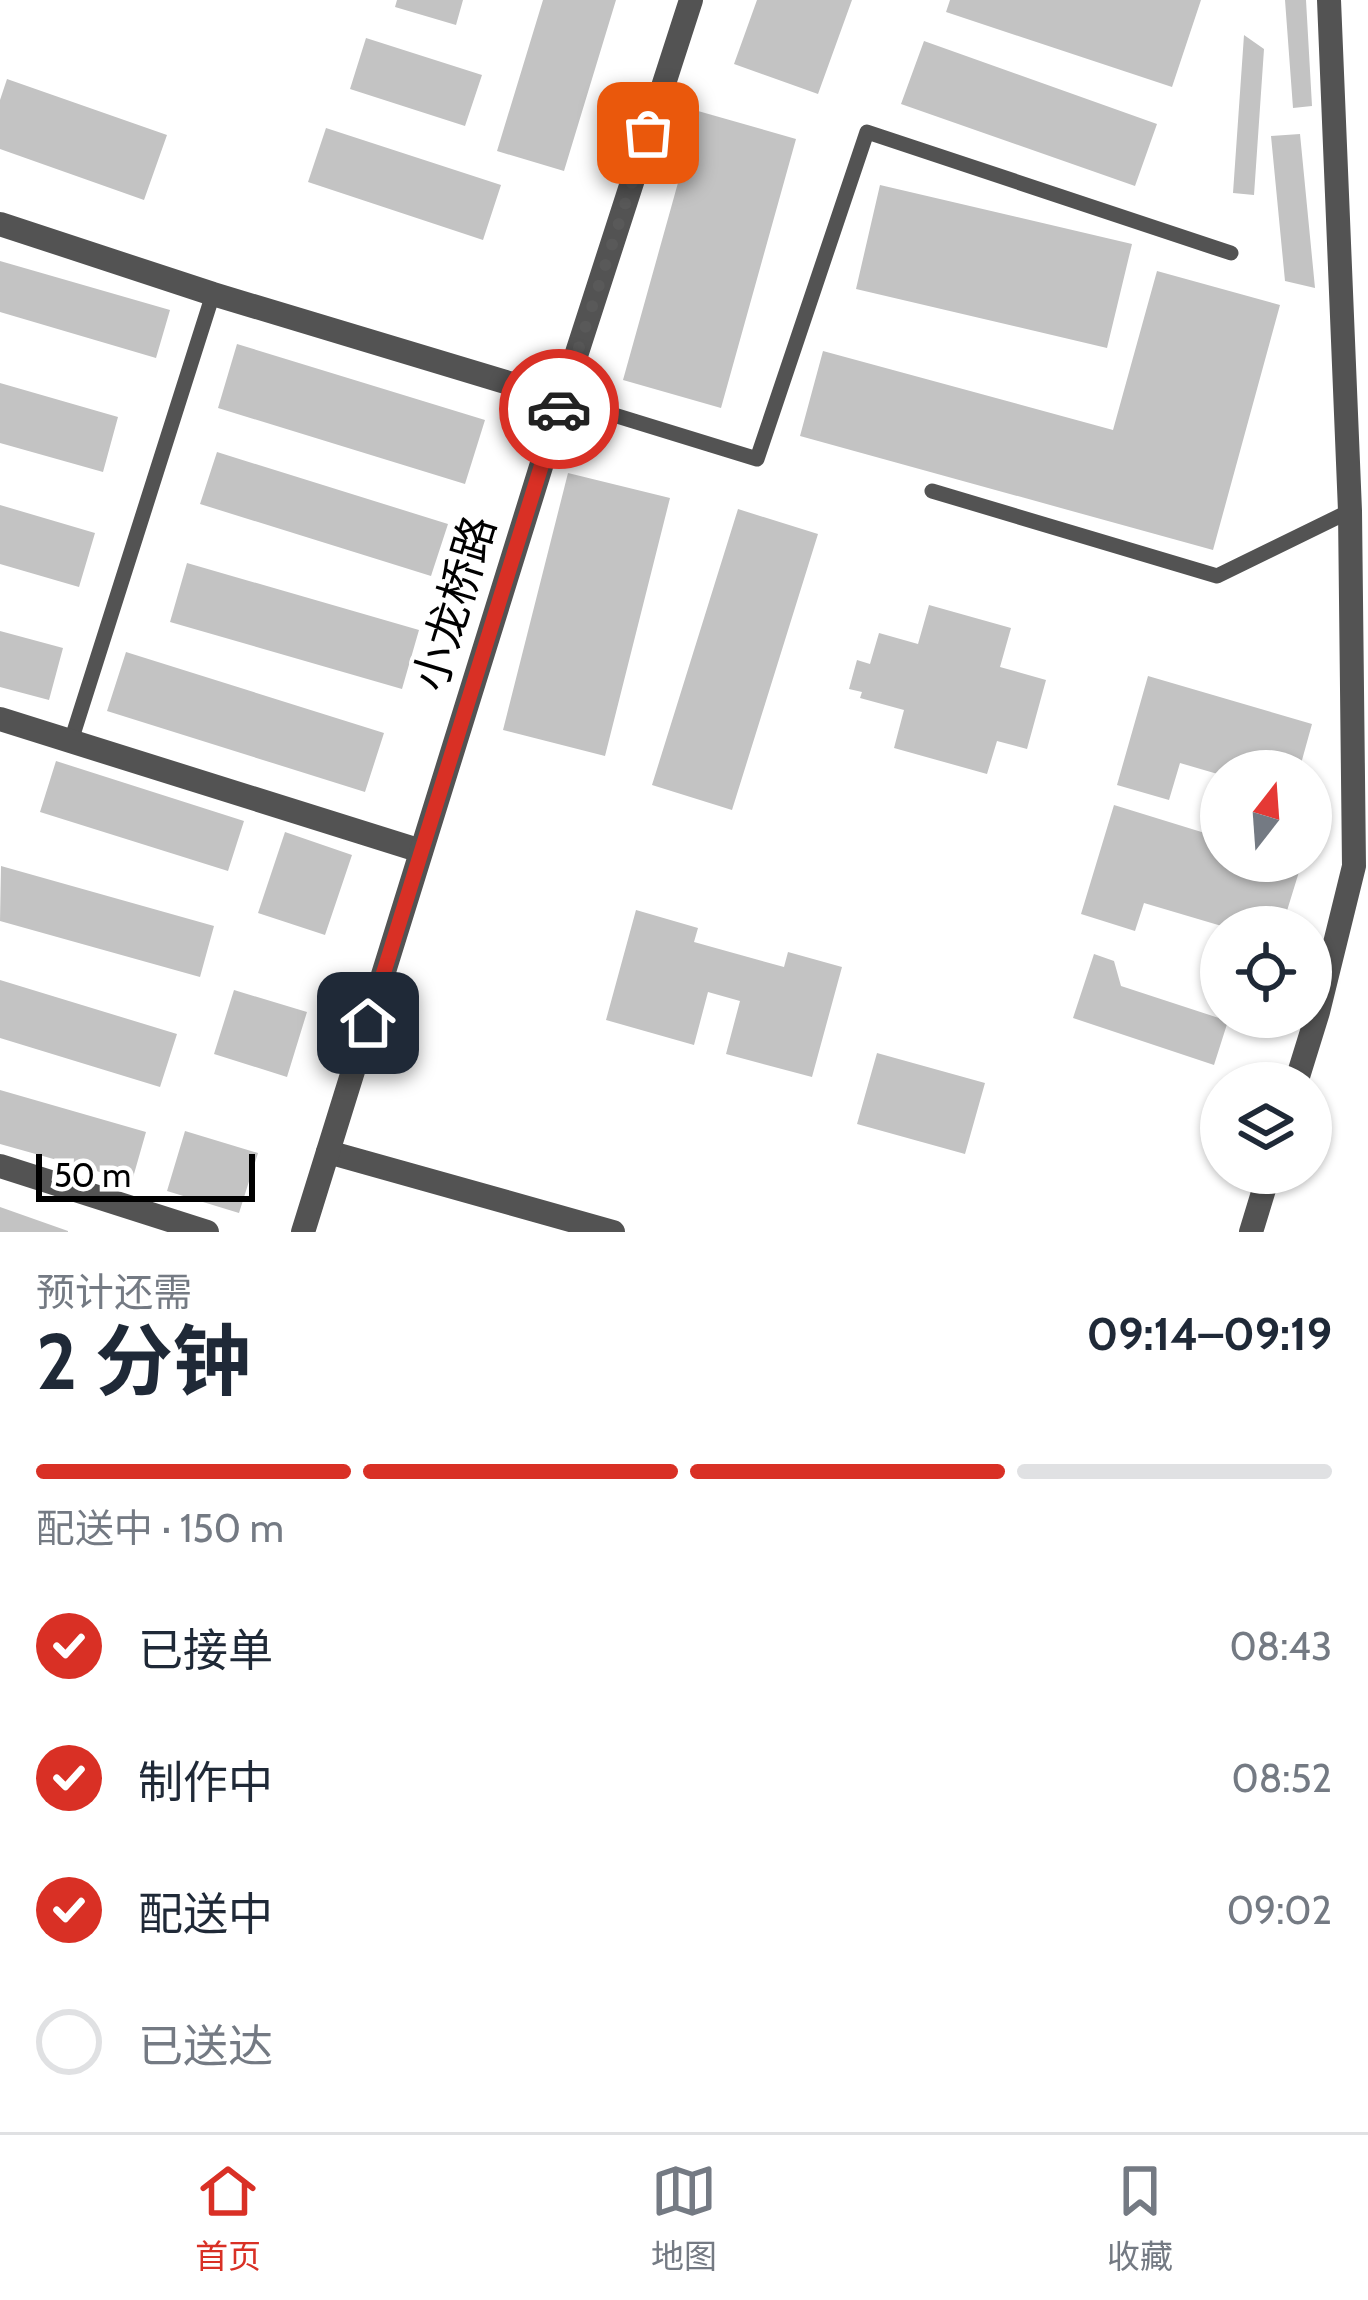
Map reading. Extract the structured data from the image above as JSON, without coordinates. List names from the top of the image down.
{
  "streets": {
    "street": ["小龙桥路"]
  },
  "scale_bar": "50 m",
  "north": "top",
  "page": {
    "scale": "50 m",
    "heading": ["2 分钟", "预计还需", "09:14–09:19"],
    "bar": "配送中 · 150 m",
    "list": [
      ["已接单", "08:43"],
      ["制作中", "08:52"],
      ["配送中", "09:02"],
      "已送达"
    ],
    "tabs": ["首页", "地图", "收藏"]
  }
}
